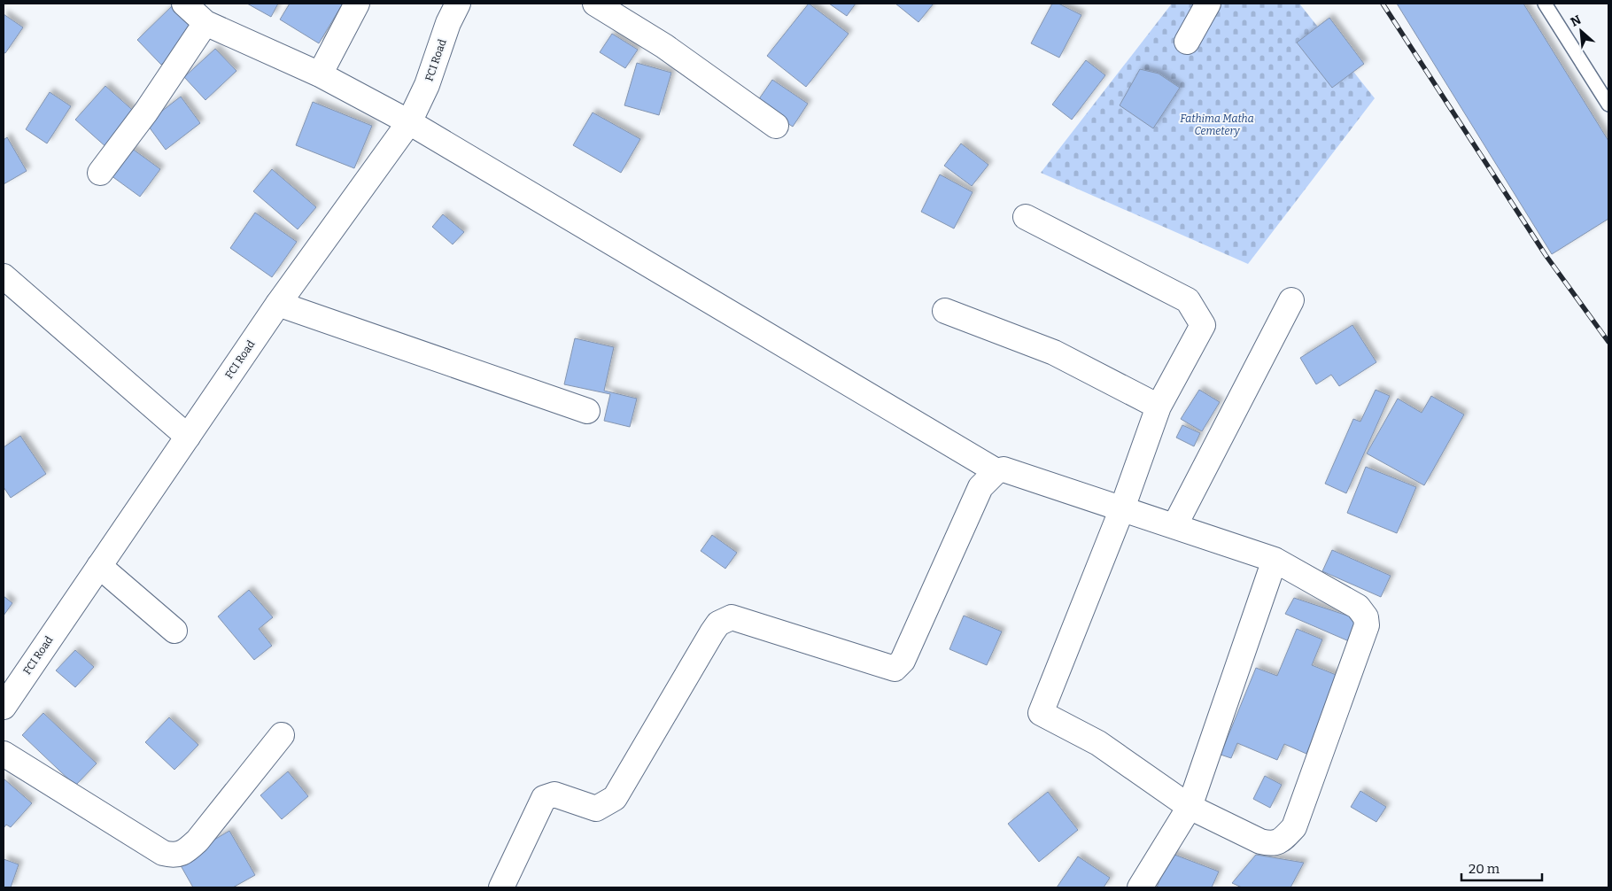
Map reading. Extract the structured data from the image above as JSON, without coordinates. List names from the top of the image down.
{
  "streets": {
    "street": ["FCI Road"]
  },
  "parks": ["Fathima Matha Cemetery"],
  "scale_bar": "20 m",
  "north": "top left"
}
